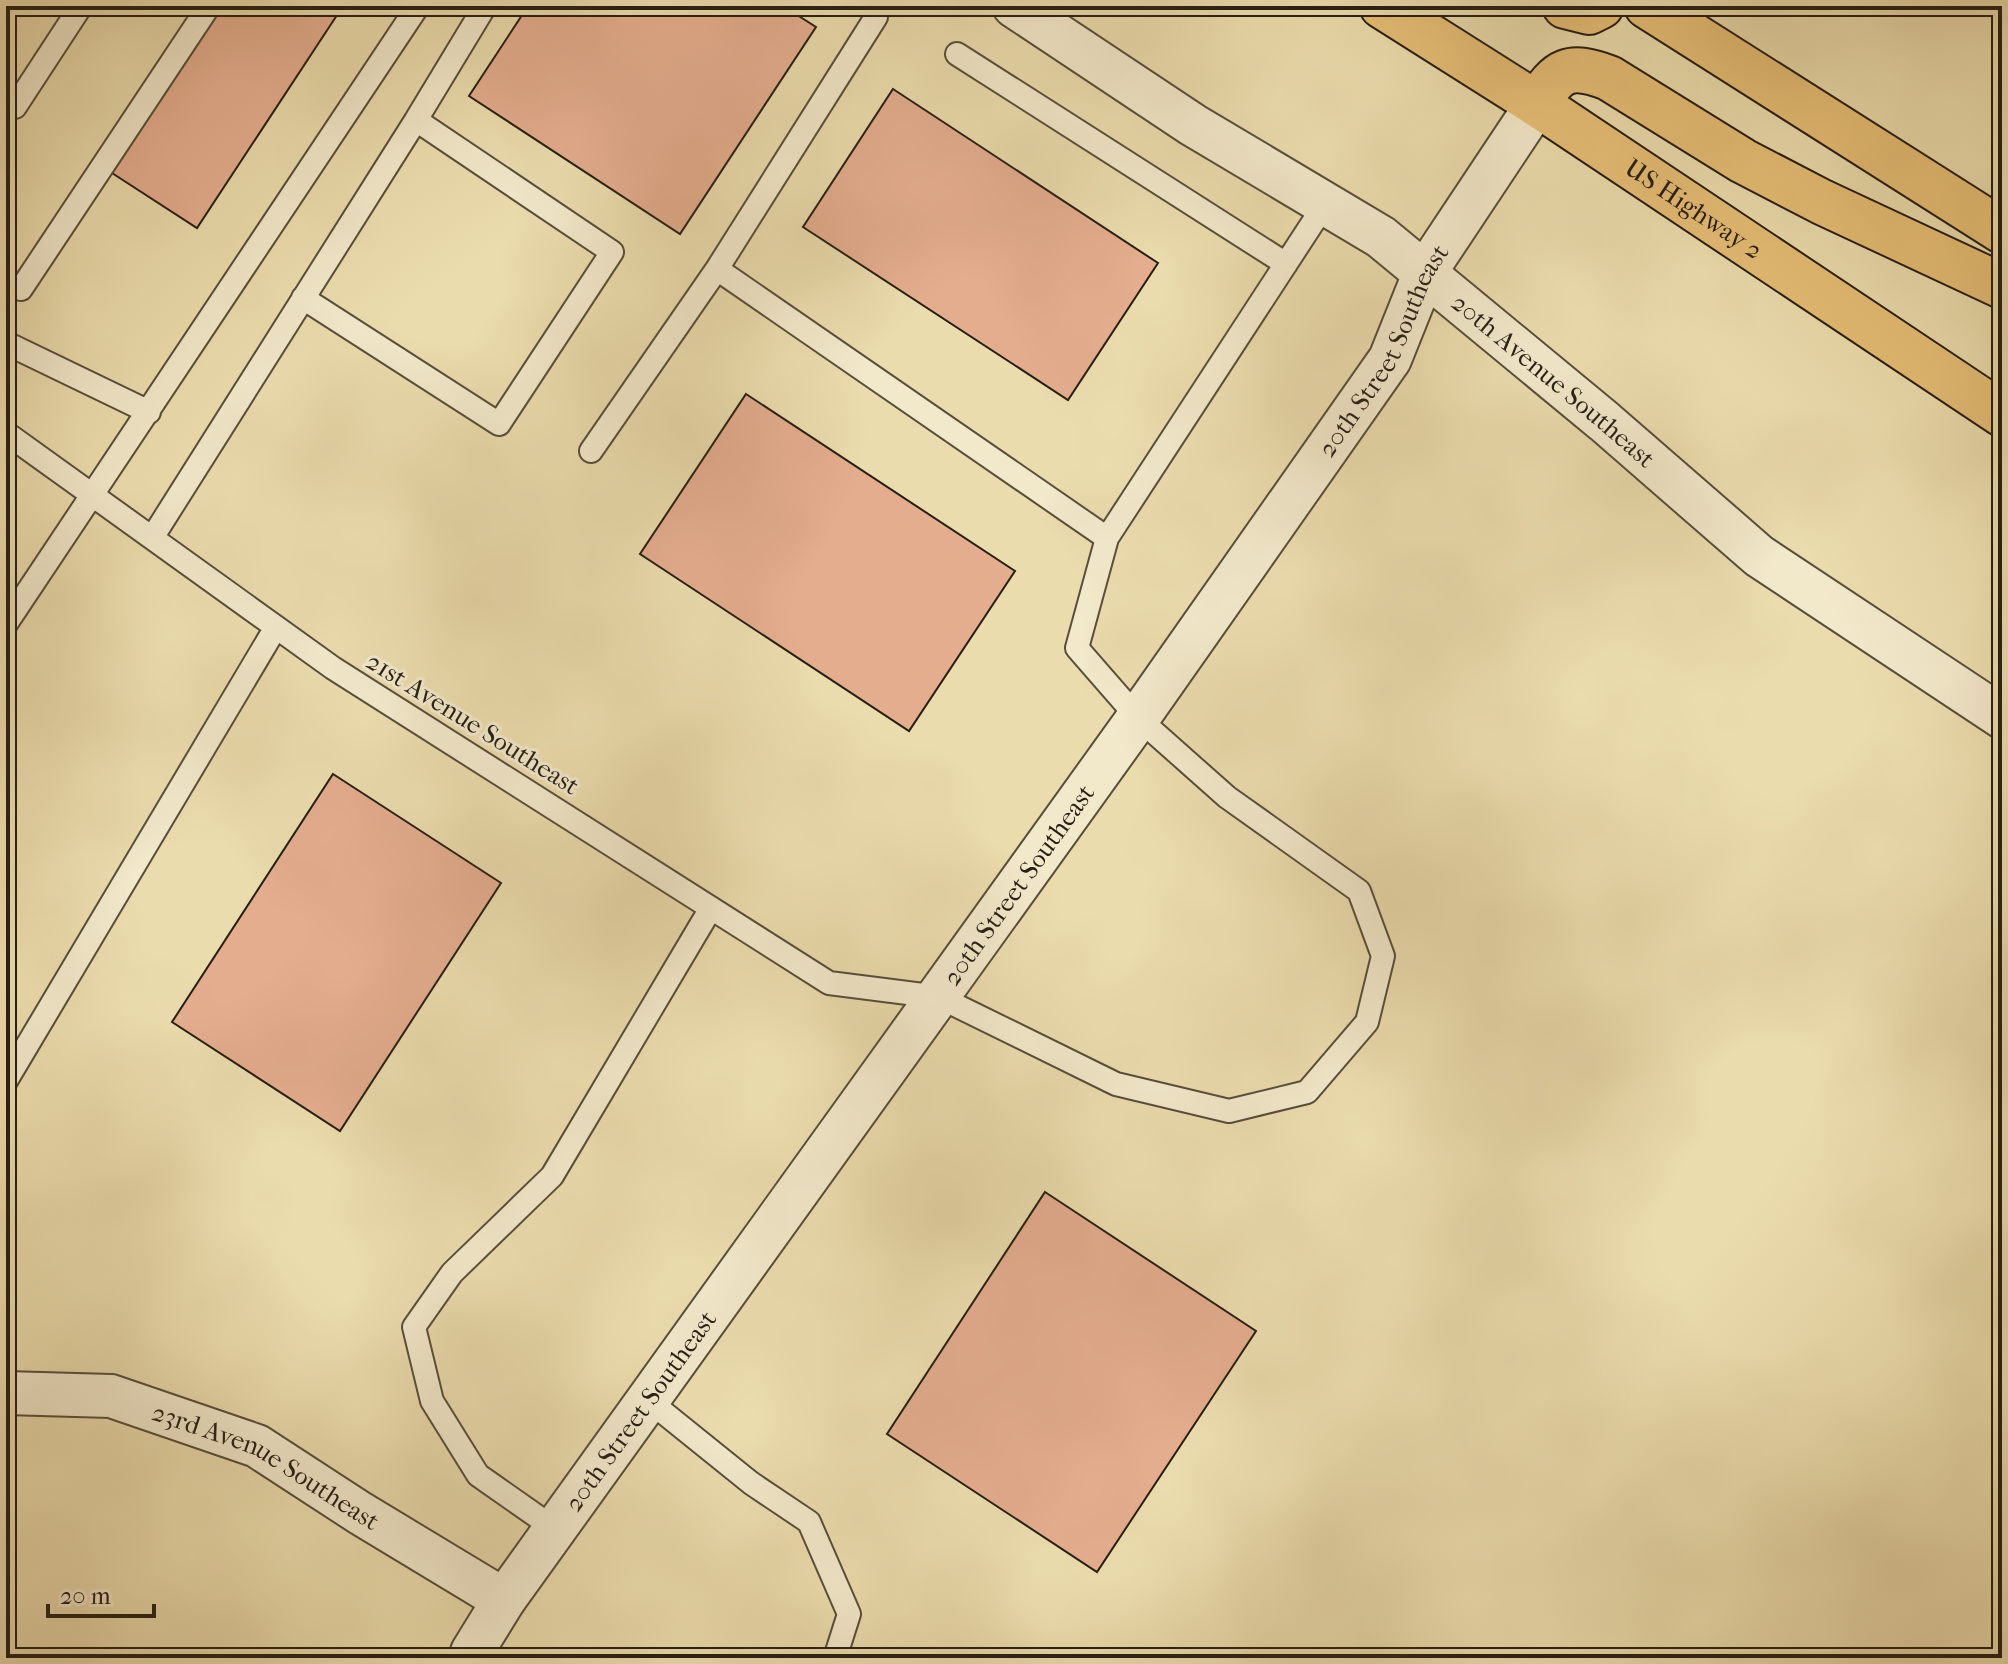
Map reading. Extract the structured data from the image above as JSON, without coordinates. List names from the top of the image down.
{
  "streets": {
    "highway": ["US Highway 2"],
    "street": ["20th Street Southeast", "20th Avenue Southeast", "23rd Avenue Southeast"],
    "lane": ["21st Avenue Southeast"]
  },
  "crossings": [
    ["US Highway 2", "20th Street Southeast"],
    ["20th Street Southeast", "20th Avenue Southeast"],
    ["20th Street Southeast", "21st Avenue Southeast"],
    ["20th Street Southeast", "23rd Avenue Southeast"]
  ],
  "scale_bar": "20 m"
}
